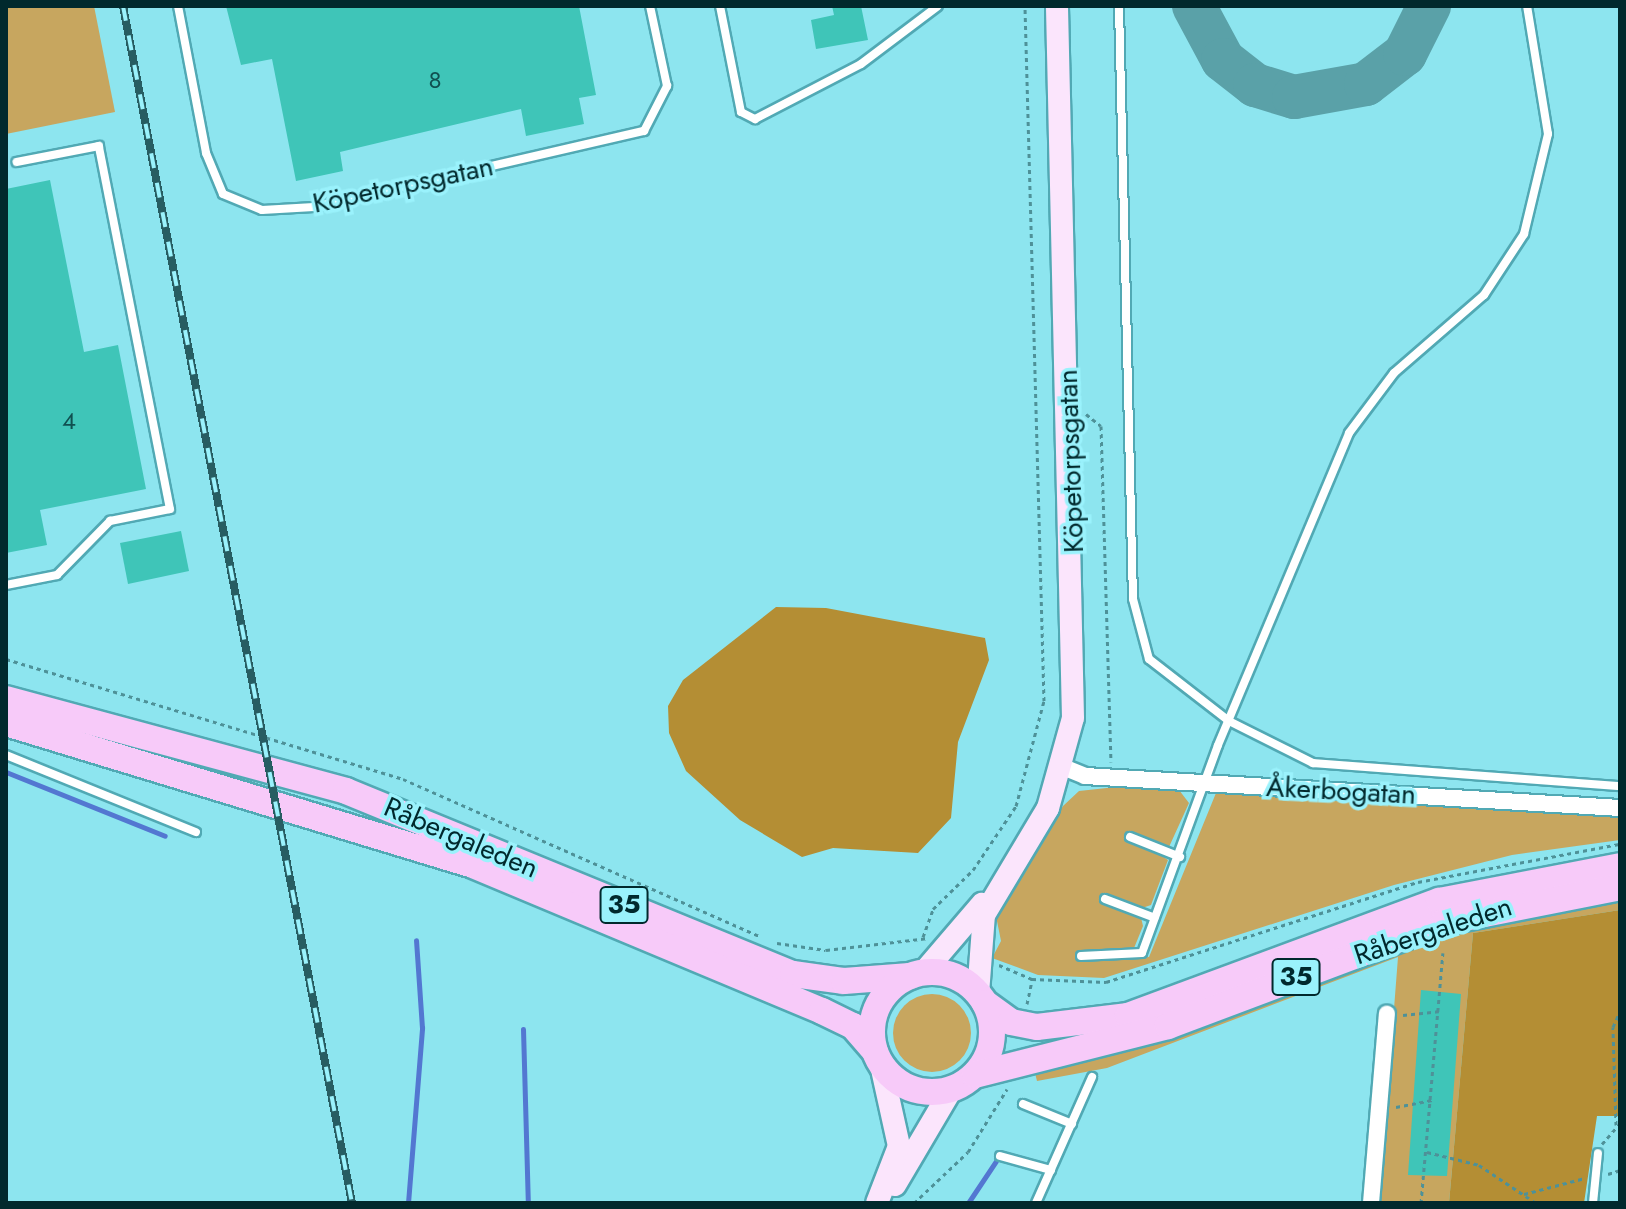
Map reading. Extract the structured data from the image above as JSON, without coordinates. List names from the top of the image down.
{
  "streets": {
    "main road": ["Råbergaleden", "35"],
    "street": ["Köpetorpsgatan", "Åkerbogatan"]
  },
  "crossings": [
    ["Köpetorpsgatan", "Åkerbogatan"],
    ["Köpetorpsgatan", "Råbergaleden"],
    ["Köpetorpsgatan", "35"],
    ["Råbergaleden", "35"]
  ],
  "house_numbers": ["8", "4"]
}
